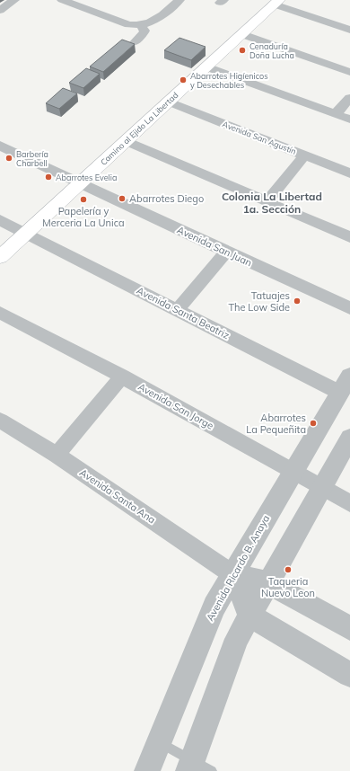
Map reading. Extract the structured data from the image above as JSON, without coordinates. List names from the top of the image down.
{
  "streets": {
    "main road": ["Camino al Ejido La Libertad"],
    "street": [
      "Avenida San Agustín",
      "Avenida San Juan",
      "Avenida Santa Beatriz",
      "Avenida San Jorge",
      "Avenida Santa Ana",
      "Avenida Ricardo B. Anaya"
    ]
  },
  "crossings": [
    ["Camino al Ejido La Libertad", "Avenida San Agustín"],
    ["Camino al Ejido La Libertad", "Avenida San Juan"],
    ["Camino al Ejido La Libertad", "Avenida Santa Beatriz"],
    ["Avenida Santa Beatriz", "Avenida Ricardo B. Anaya"],
    ["Avenida San Jorge", "Avenida Ricardo B. Anaya"],
    ["Avenida Santa Ana", "Avenida Ricardo B. Anaya"]
  ],
  "districts": ["Colonia La Libertad 1a. Sección"],
  "places": [
    "Cenaduría Doña Lucha",
    "Abarrotes Higíenicos y Desechables",
    "Barbería Charbell",
    "Abarrotes Evelia",
    "Abarrotes Diego",
    "Papelería y Merceria La Unica",
    "Tatuajes The Low Side",
    "Abarrotes La Pequeñita",
    "Taqueria Nuevo Leon"
  ]
}
